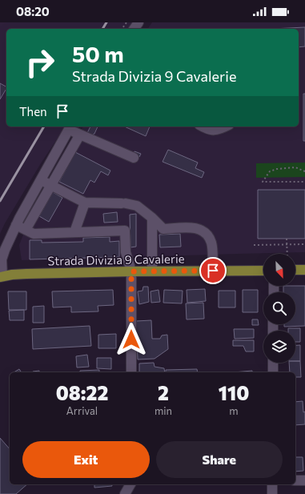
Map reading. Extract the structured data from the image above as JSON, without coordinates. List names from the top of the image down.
{
  "streets": {
    "main road": ["Strada Divizia 9 Cavalerie"]
  },
  "north": "bottom right",
  "page": {
    "status": "08:20",
    "turn": ["50 m", "Strada Divizia 9 Cavalerie"],
    "then": "Then",
    "eta": [
      "08:22",
      "Arrival",
      "2",
      "min",
      "110",
      "m"
    ],
    "buttons": ["Exit", "Share"]
  }
}
